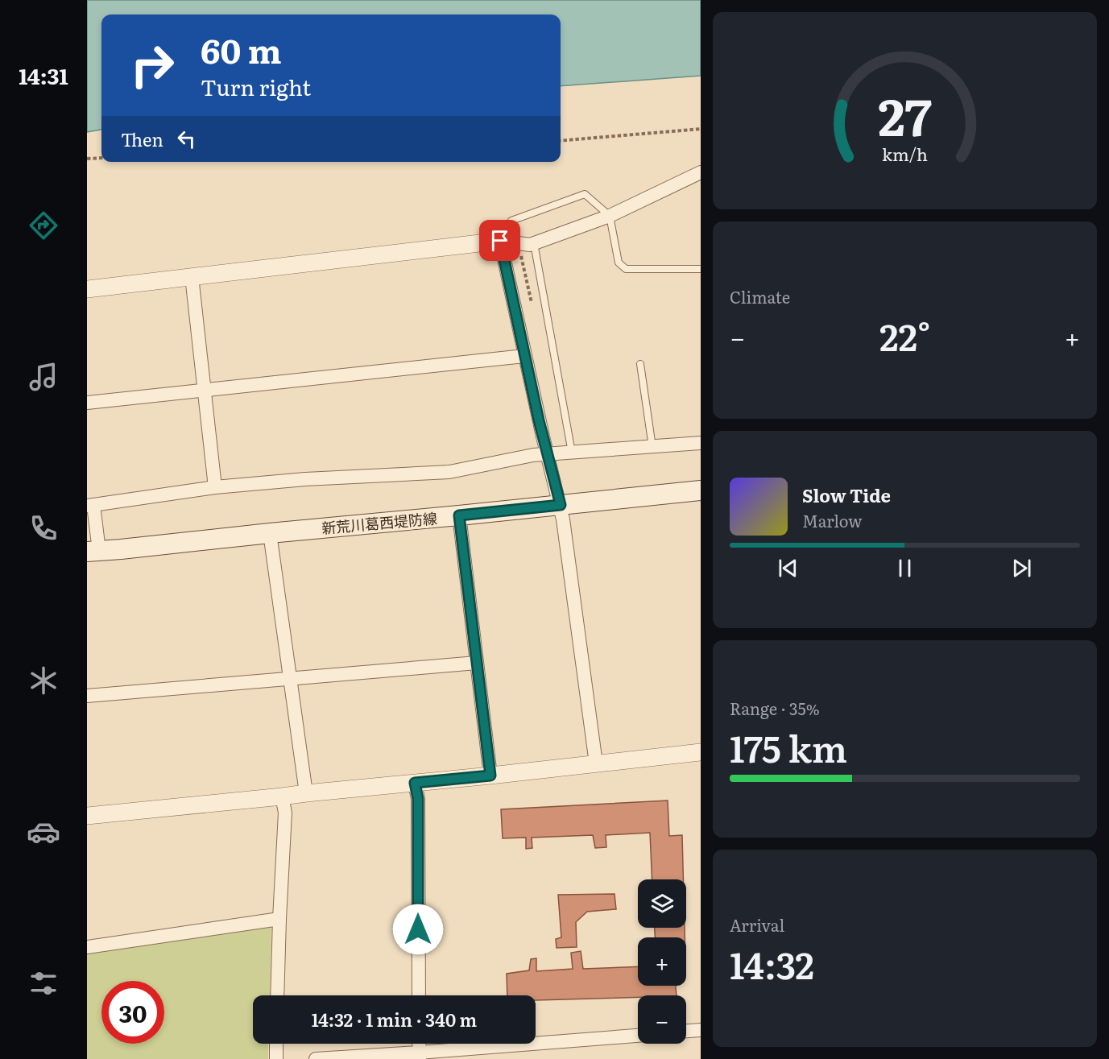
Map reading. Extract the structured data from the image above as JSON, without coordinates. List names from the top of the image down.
{
  "streets": {
    "main road": ["新荒川葛西堤防線"]
  },
  "page": {
    "tabs": "14:31",
    "turn": ["60 m", "Turn right"],
    "then": "Then",
    "tile": [
      "Climate",
      ["Range · 35%", "175 km"],
      ["Arrival", "14:32"]
    ],
    "heat": ["−", "22°", "+"],
    "song": ["Slow Tide", "Marlow"],
    "map_buttons": ["+", "−"],
    "limit": "30",
    "trip": "14:32 · 1 min · 340 m",
    "gauge": ["27", "km/h"]
  }
}
